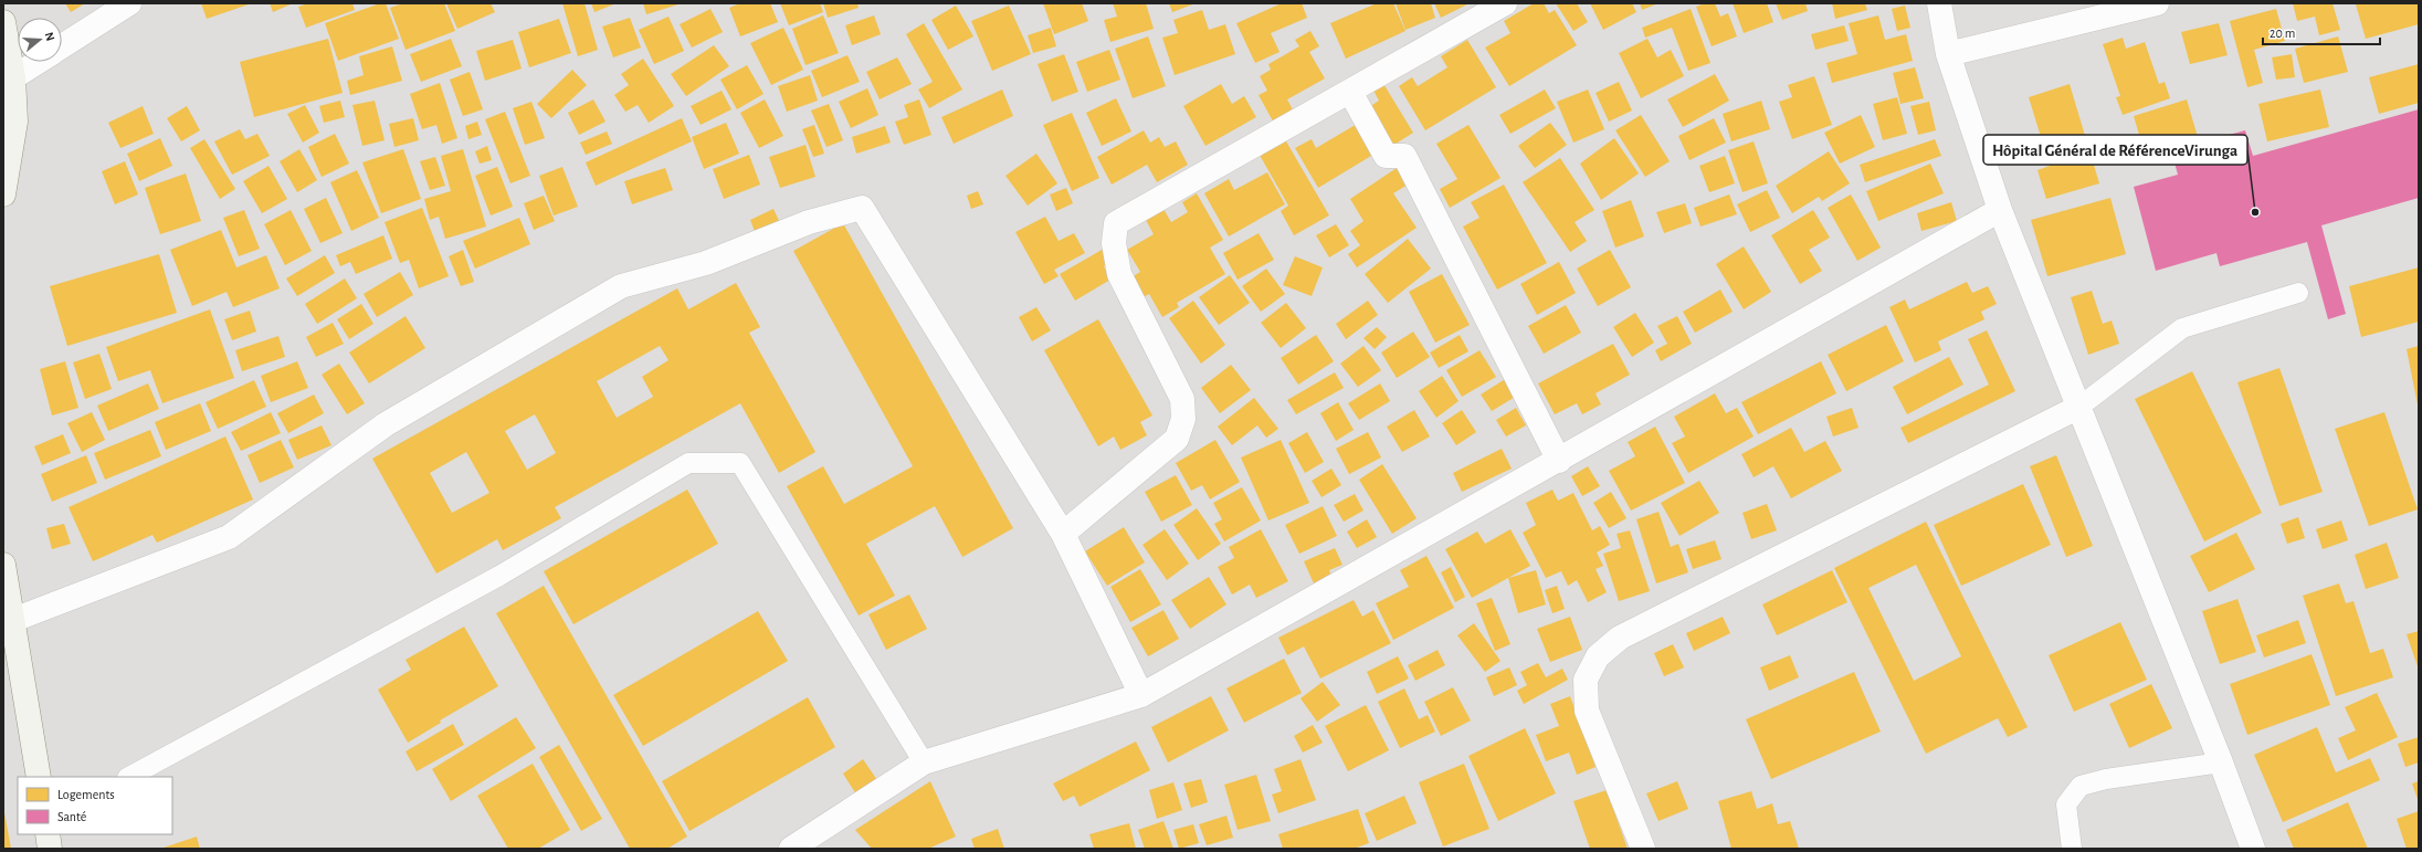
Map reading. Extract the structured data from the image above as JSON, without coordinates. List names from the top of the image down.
{
  "places": ["Hôpital Général de RéférenceVirunga"],
  "legend": ["Logements", "Santé"],
  "scale_bar": "20 m",
  "north": "right"
}
